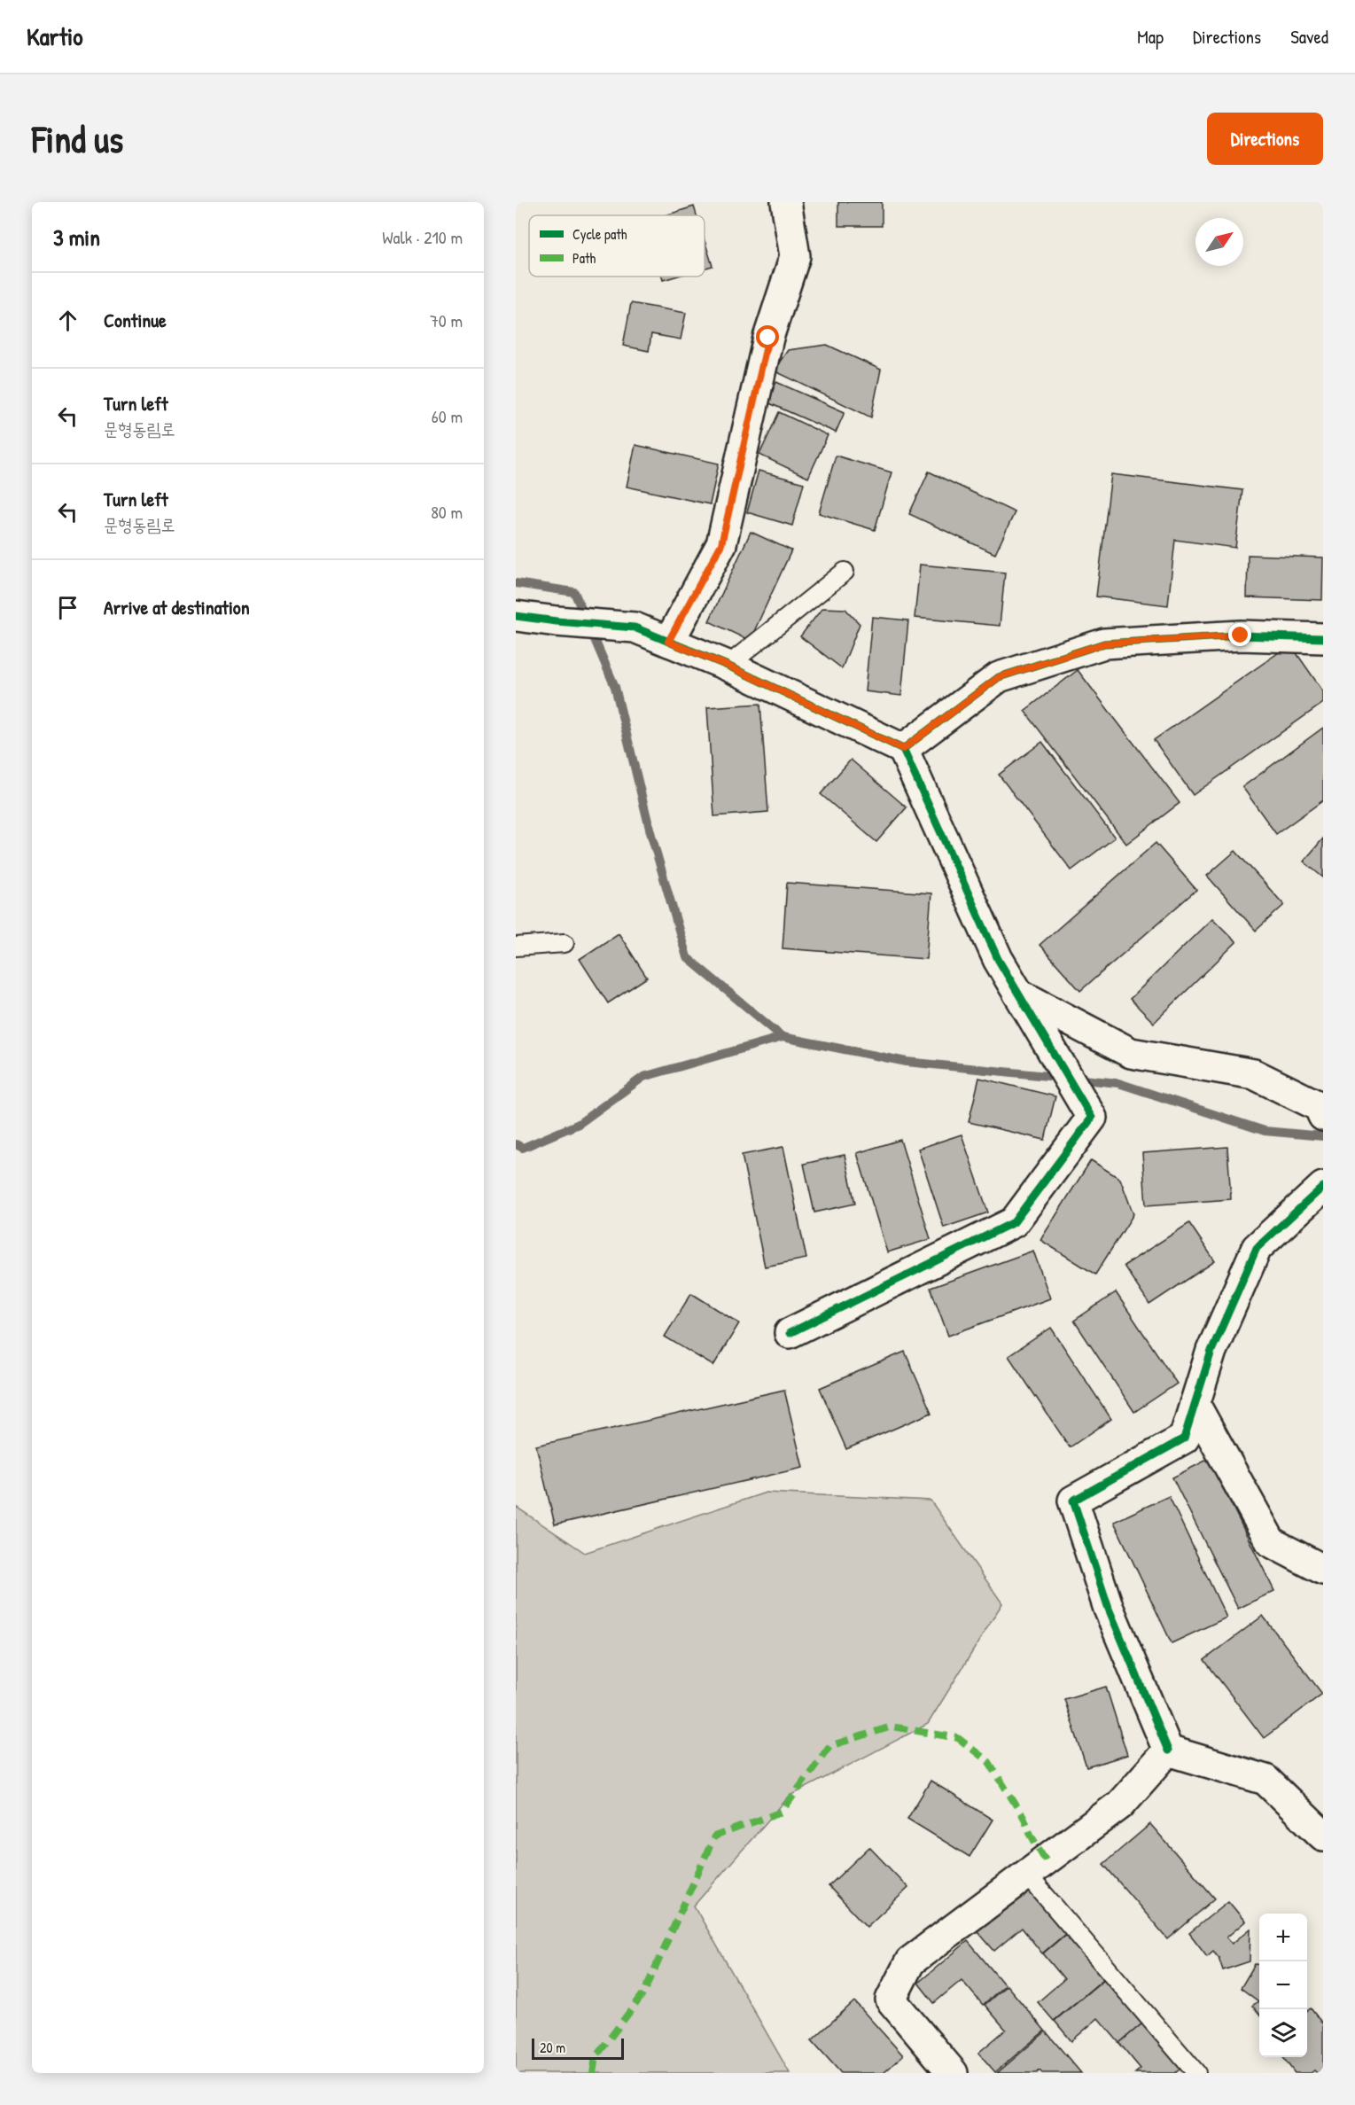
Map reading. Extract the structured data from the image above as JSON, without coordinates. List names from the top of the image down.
{
  "legend": ["Cycle path", "Path"],
  "scale_bar": "20 m",
  "north": "top right",
  "page": {
    "header": "Kartio",
    "nav": ["Map", "Directions", "Saved"],
    "buttons": "Directions",
    "title": "Find us",
    "heading": ["3 min", "Walk · 210 m"],
    "list": [
      ["Continue", "70 m"],
      ["Turn left", "문형동림로", "60 m"],
      ["Turn left", "문형동림로", "80 m"],
      "Arrive at destination"
    ],
    "map_buttons": ["+", "−"],
    "scale": "20 m"
  }
}
